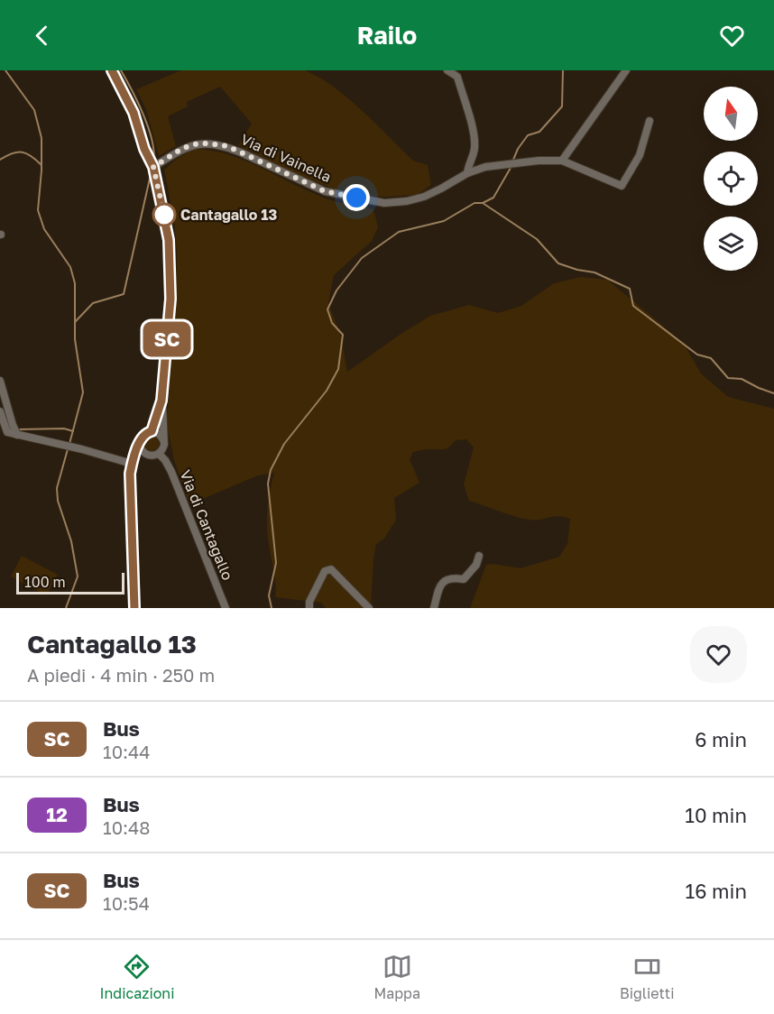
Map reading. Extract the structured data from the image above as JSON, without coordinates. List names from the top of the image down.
{
  "streets": {
    "street": ["Via di Vainella", "Via di Cantagallo"]
  },
  "places": ["Cantagallo 13"],
  "lines": ["bus line SC"],
  "scale_bar": "100 m",
  "north": "top",
  "page": {
    "header": "Railo",
    "on_map": "SC",
    "scale": "100 m",
    "heading": ["Cantagallo 13", "A piedi · 4 min · 250 m"],
    "list": [
      {
        "mark": "SC",
        "name": "Bus",
        "note": "10:44",
        "value": "6 min"
      },
      {
        "mark": "12",
        "name": "Bus",
        "note": "10:48",
        "value": "10 min"
      },
      {
        "mark": "SC",
        "name": "Bus",
        "note": "10:54",
        "value": "16 min"
      }
    ],
    "tabs": ["Indicazioni", "Mappa", "Biglietti"]
  }
}
